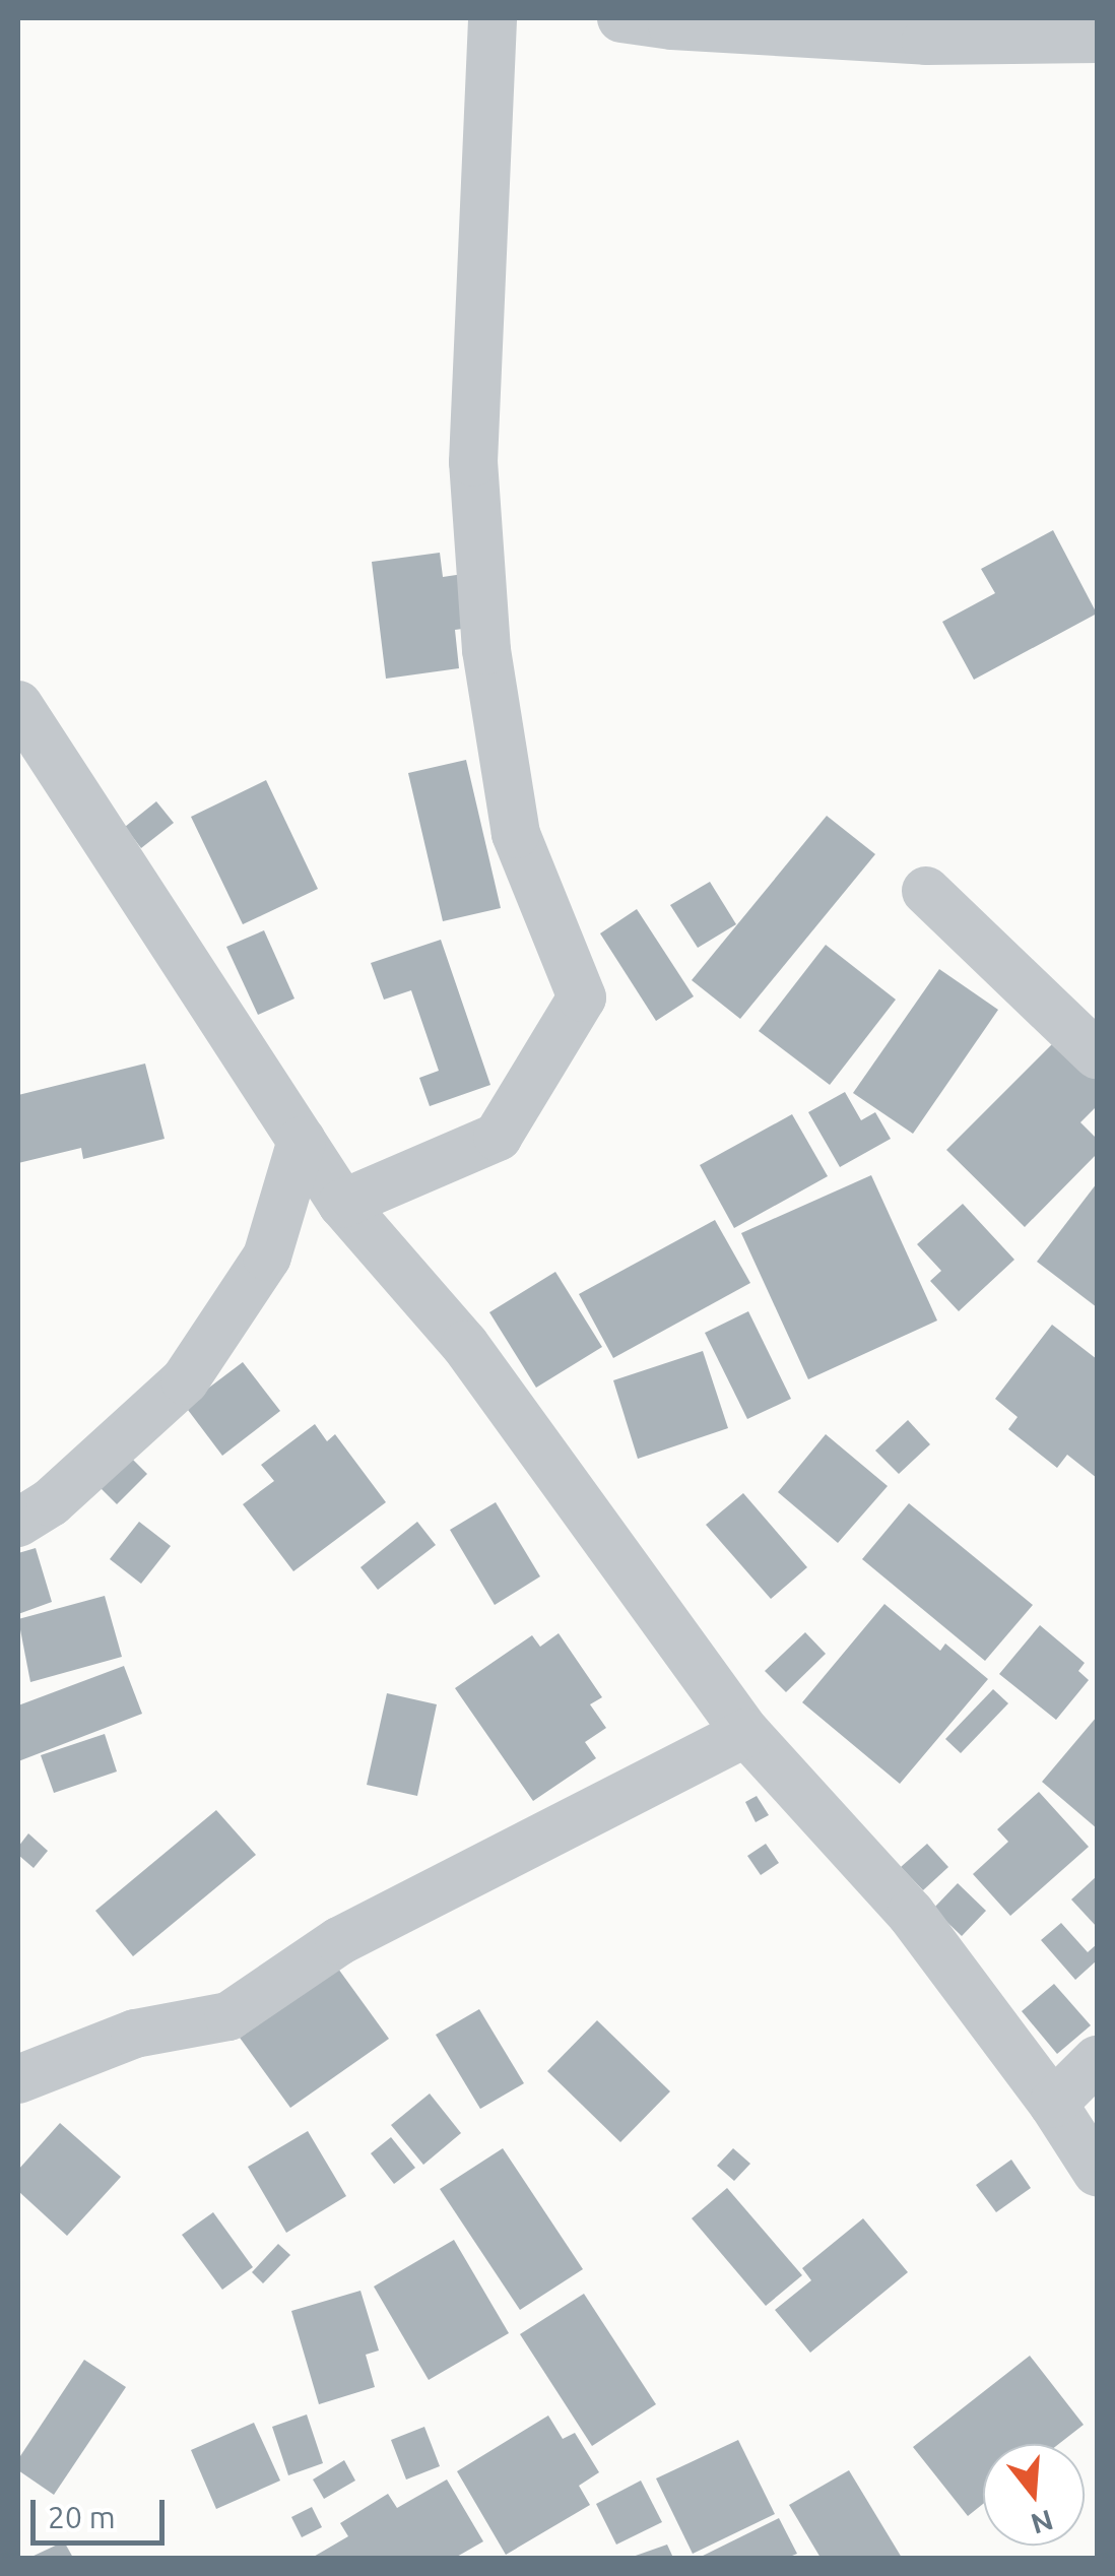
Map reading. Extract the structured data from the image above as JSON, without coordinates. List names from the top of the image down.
{
  "scale_bar": "20 m",
  "north": "bottom"
}
